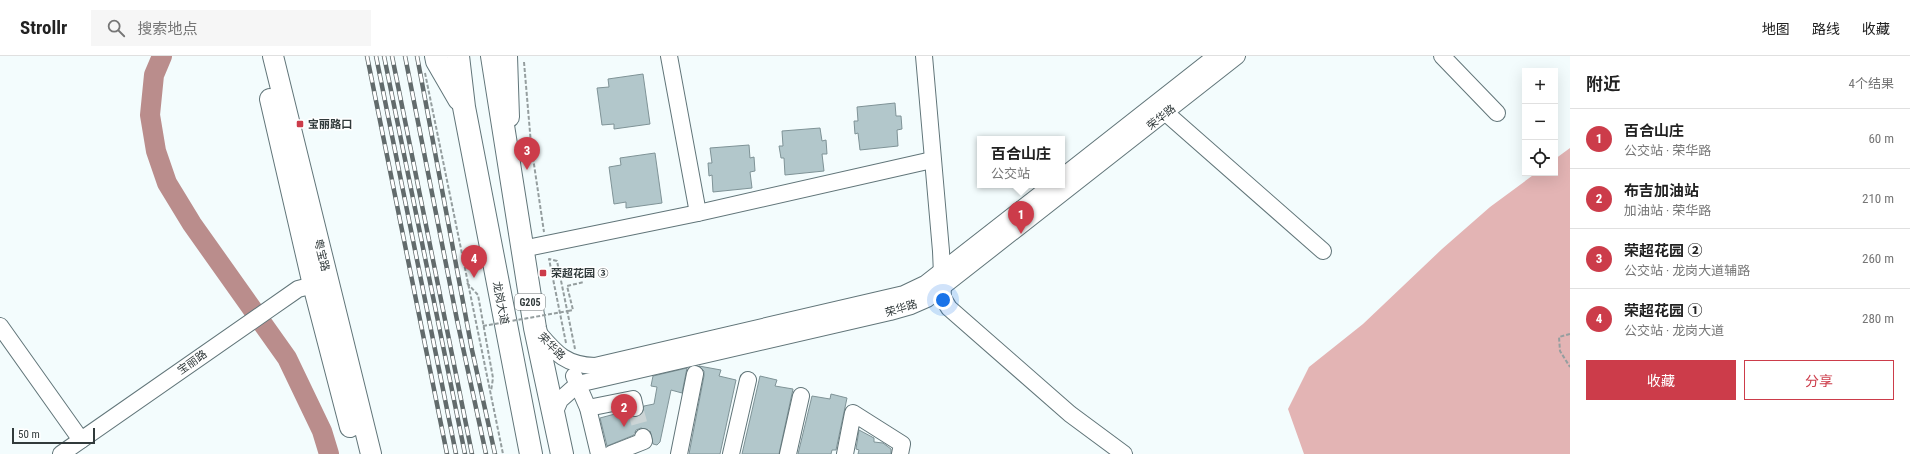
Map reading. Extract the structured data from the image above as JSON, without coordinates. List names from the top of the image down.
{
  "streets": {
    "highway": ["G205", "龙岗大道"],
    "main road": ["粤宝路"],
    "street": ["荣华路", "宝丽路"]
  },
  "crossings": [
    ["荣华路", "G205"],
    ["粤宝路", "宝丽路"]
  ],
  "places": {
    "transit": ["宝丽路口", "荣超花园 ③"]
  },
  "scale_bar": "50 m",
  "page": {
    "header": "Strollr",
    "search": "搜索地点",
    "nav": ["地图", "路线", "收藏"],
    "heading": ["附近", "4个结果"],
    "map_buttons": ["+", "−"],
    "list": [
      {
        "mark": "1",
        "name": "百合山庄",
        "note": "公交站 · 荣华路",
        "value": "60 m"
      },
      {
        "mark": "2",
        "name": "布吉加油站",
        "note": "加油站 · 荣华路",
        "value": "210 m"
      },
      {
        "mark": "3",
        "name": "荣超花园 ②",
        "note": "公交站 · 龙岗大道辅路",
        "value": "260 m"
      },
      {
        "mark": "4",
        "name": "荣超花园 ①",
        "note": "公交站 · 龙岗大道",
        "value": "280 m"
      }
    ],
    "popup": ["百合山庄", "公交站"],
    "pins": [
      "3",
      "1",
      "4",
      "2"
    ],
    "buttons": ["收藏", "分享"],
    "scale": "50 m"
  }
}
